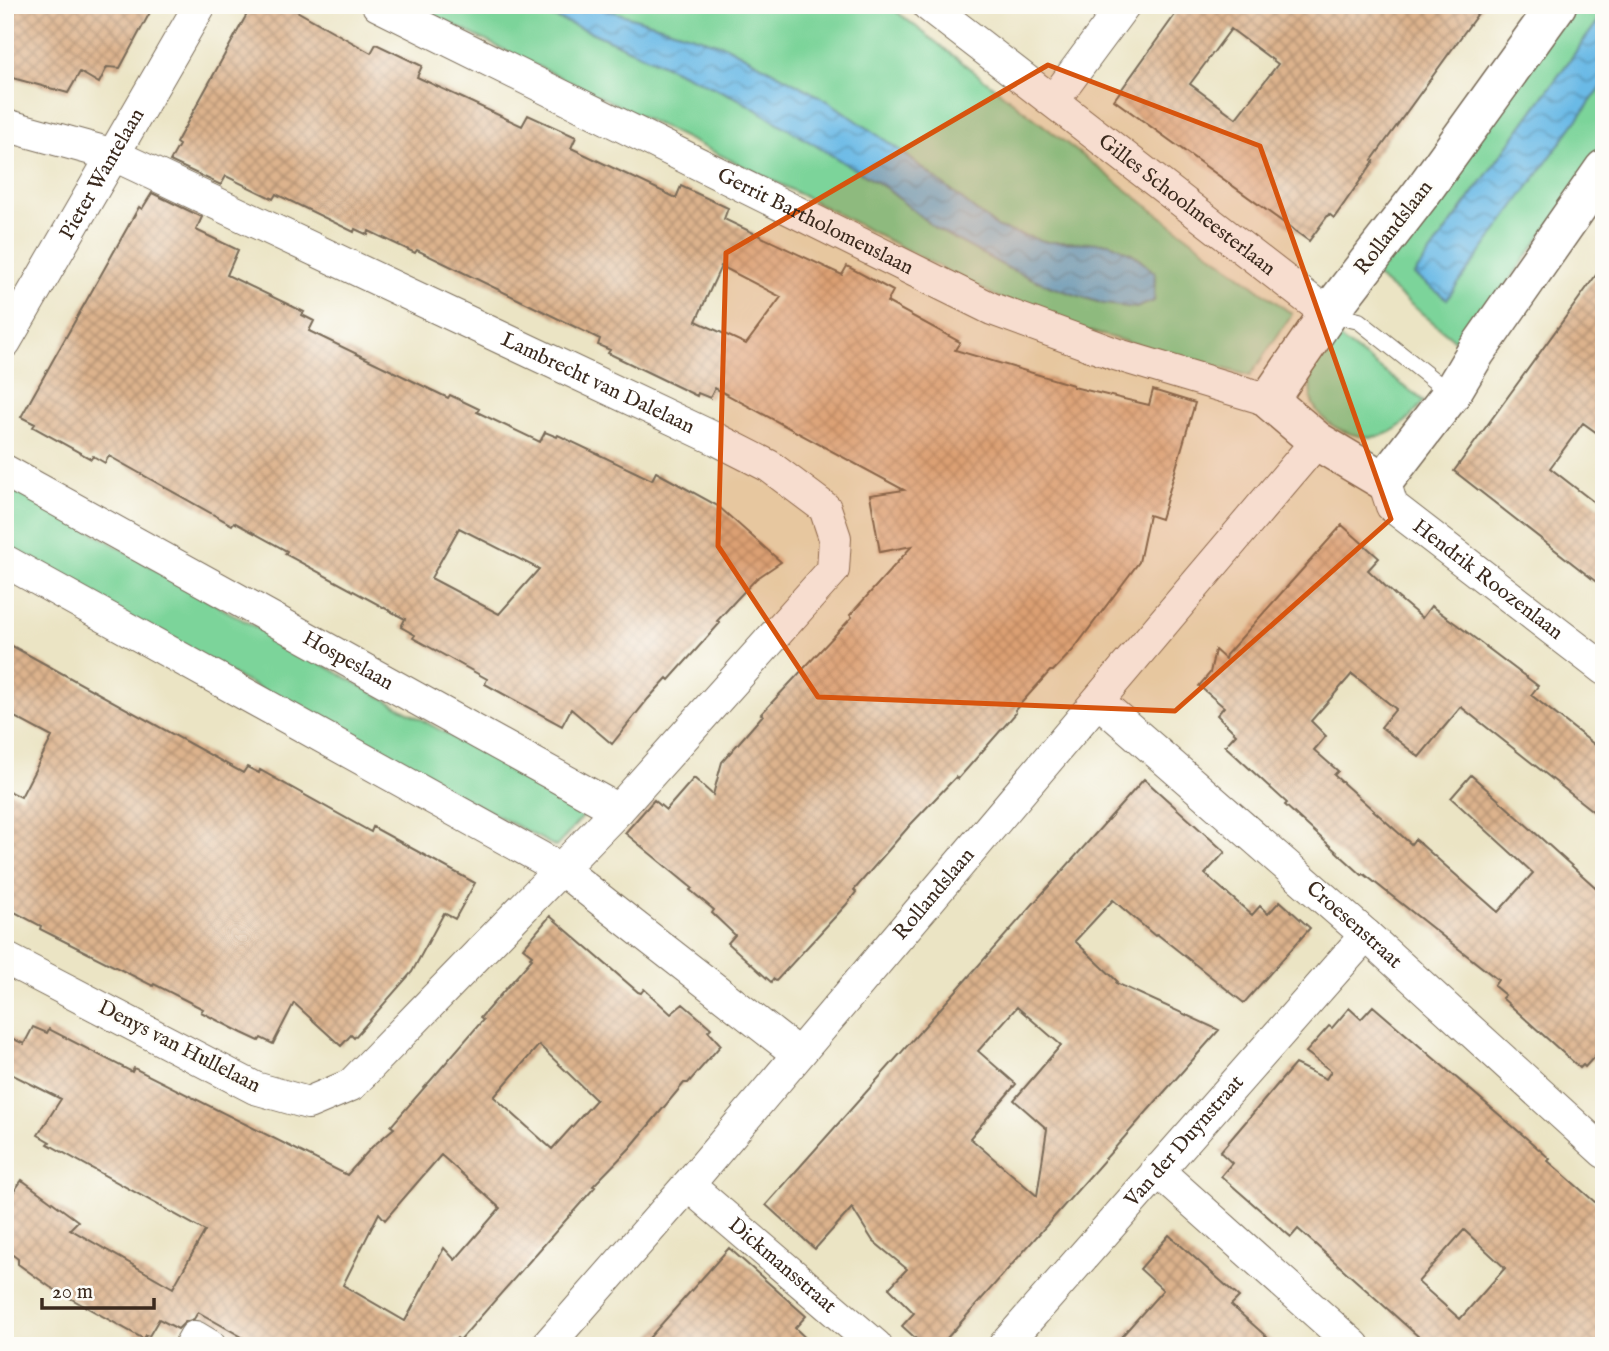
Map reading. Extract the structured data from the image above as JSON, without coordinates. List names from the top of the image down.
{
  "streets": {
    "street": [
      "Pieter Wantelaan",
      "Gilles Schoolmeesterlaan",
      "Gerrit Bartholomeuslaan",
      "Rollandslaan",
      "Lambrecht van Dalelaan",
      "Hendrik Roozenlaan",
      "Hospeslaan",
      "Croesenstraat",
      "Denys van Hullelaan",
      "Van der Duynstraat",
      "Dickmansstraat"
    ]
  },
  "crossings": [
    ["Pieter Wantelaan", "Lambrecht van Dalelaan"],
    ["Gilles Schoolmeesterlaan", "Rollandslaan"],
    ["Gerrit Bartholomeuslaan", "Rollandslaan"],
    ["Rollandslaan", "Croesenstraat"],
    ["Rollandslaan", "Dickmansstraat"],
    ["Lambrecht van Dalelaan", "Hospeslaan"],
    ["Croesenstraat", "Van der Duynstraat"]
  ],
  "scale_bar": "20 m"
}
